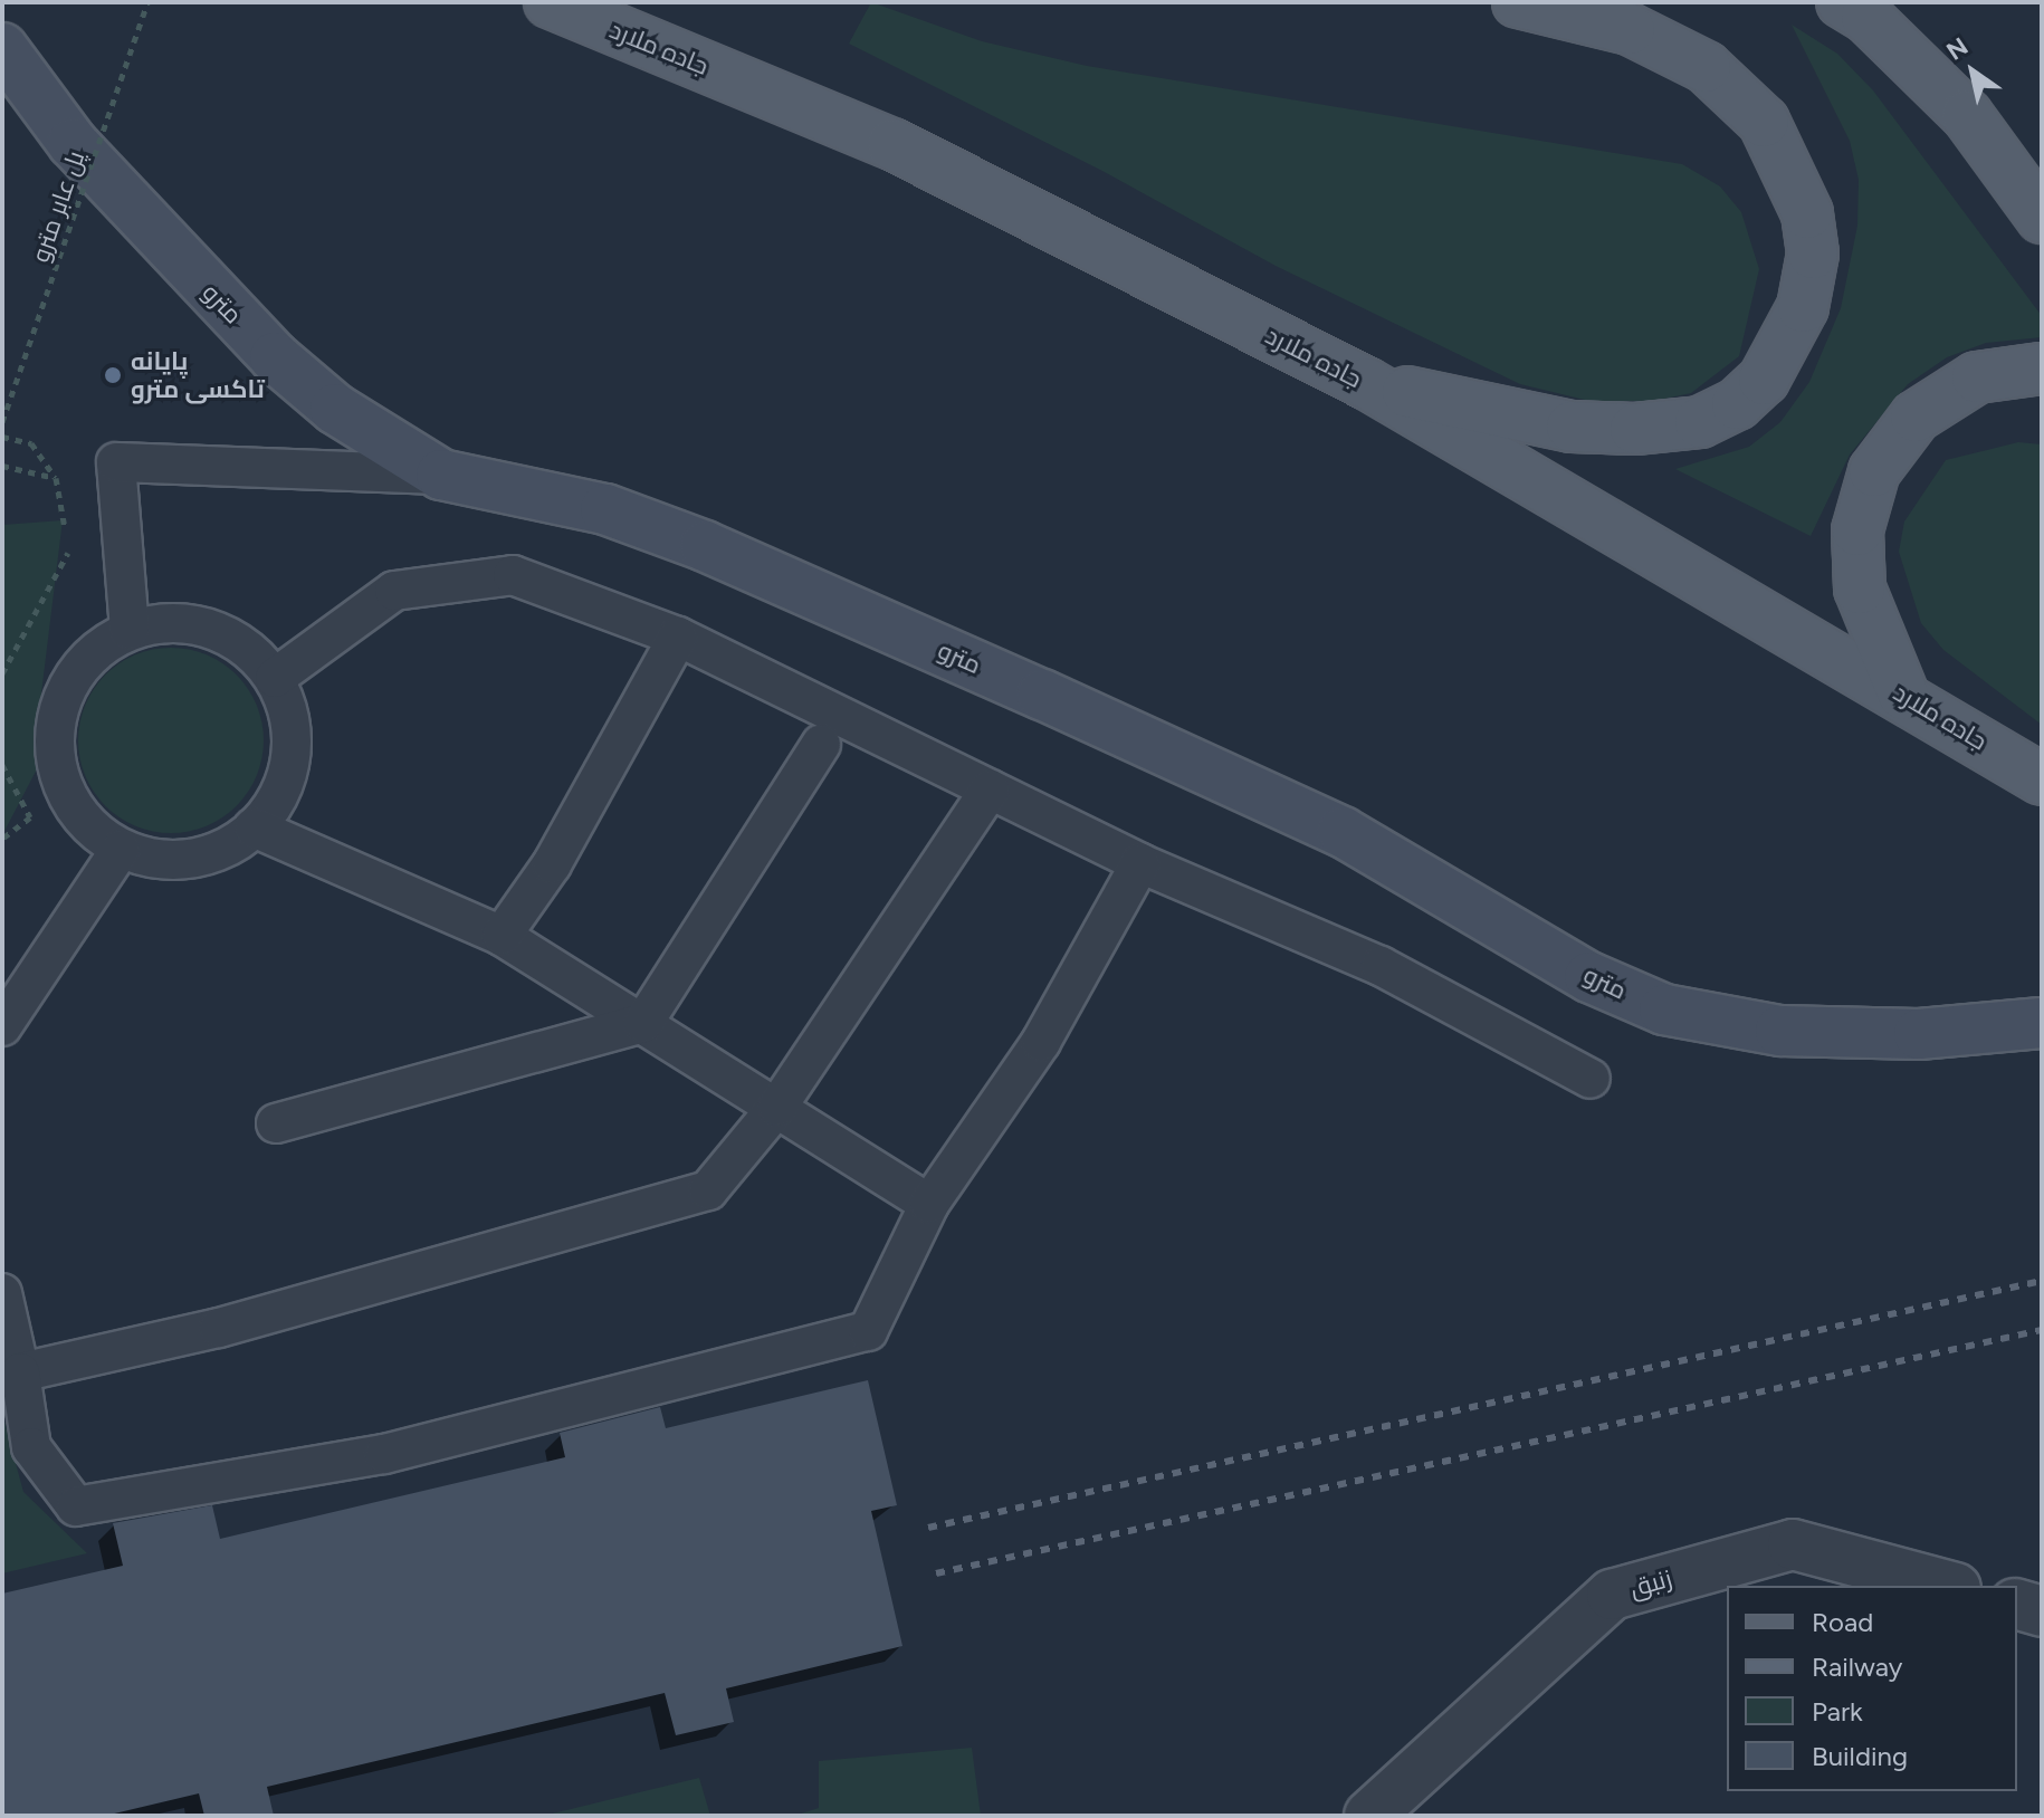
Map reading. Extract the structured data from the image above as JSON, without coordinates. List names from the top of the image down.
{
  "streets": {
    "main road": ["جاده ملارد"],
    "street": ["مترو", "زنبق"],
    "path": ["پل عابر مترو"]
  },
  "places": ["پایانه تاکسی مترو"],
  "legend": [
    "Road",
    "Railway",
    "Park",
    "Building"
  ],
  "north": "top left"
}
